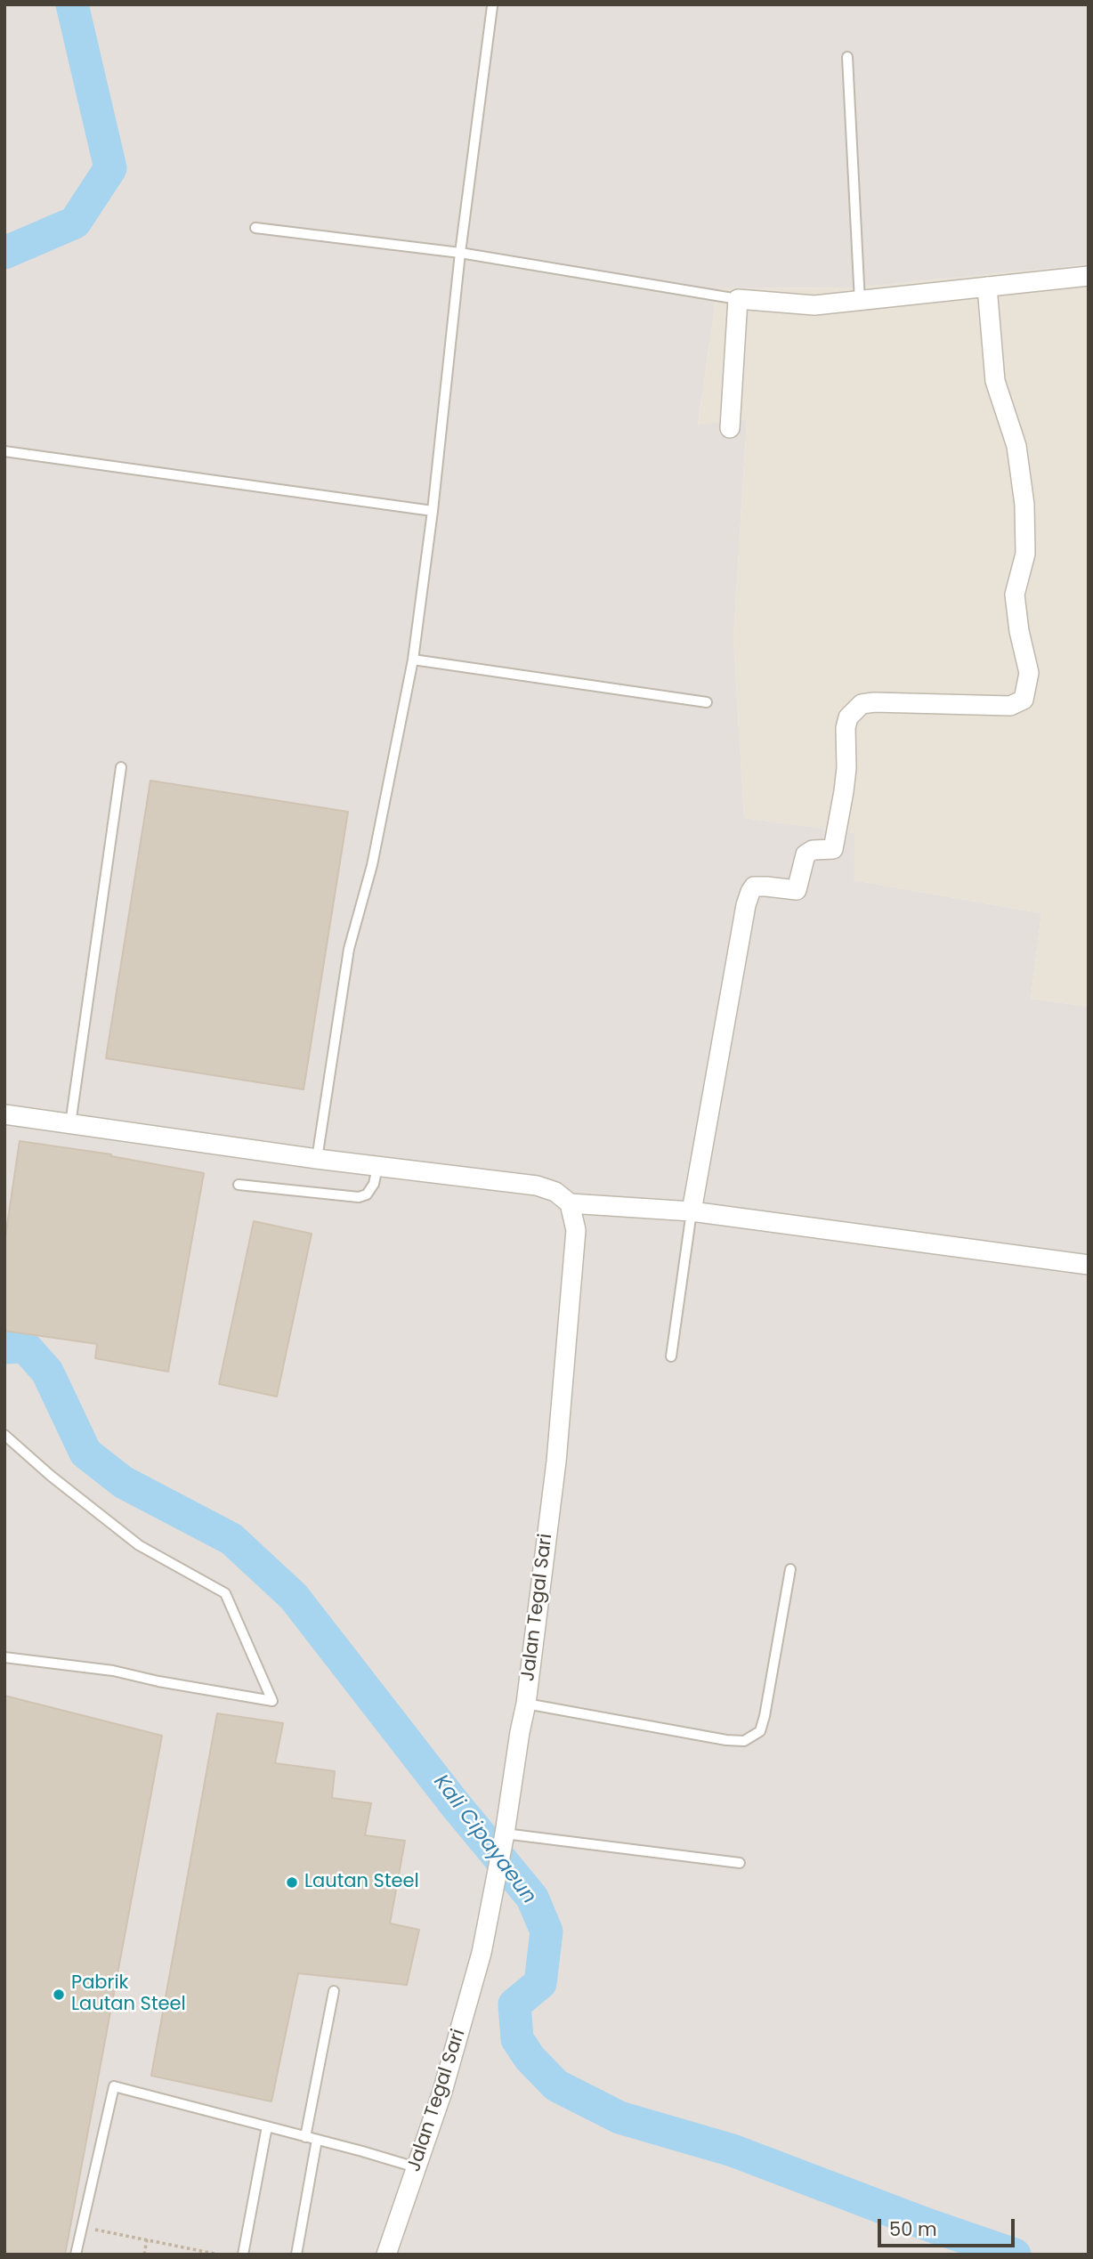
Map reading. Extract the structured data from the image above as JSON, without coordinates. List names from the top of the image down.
{
  "streets": {
    "street": ["Jalan Tegal Sari"]
  },
  "water": ["Kali Cipayaeun"],
  "places": ["Lautan Steel", "Pabrik Lautan Steel"],
  "scale_bar": "50 m"
}
